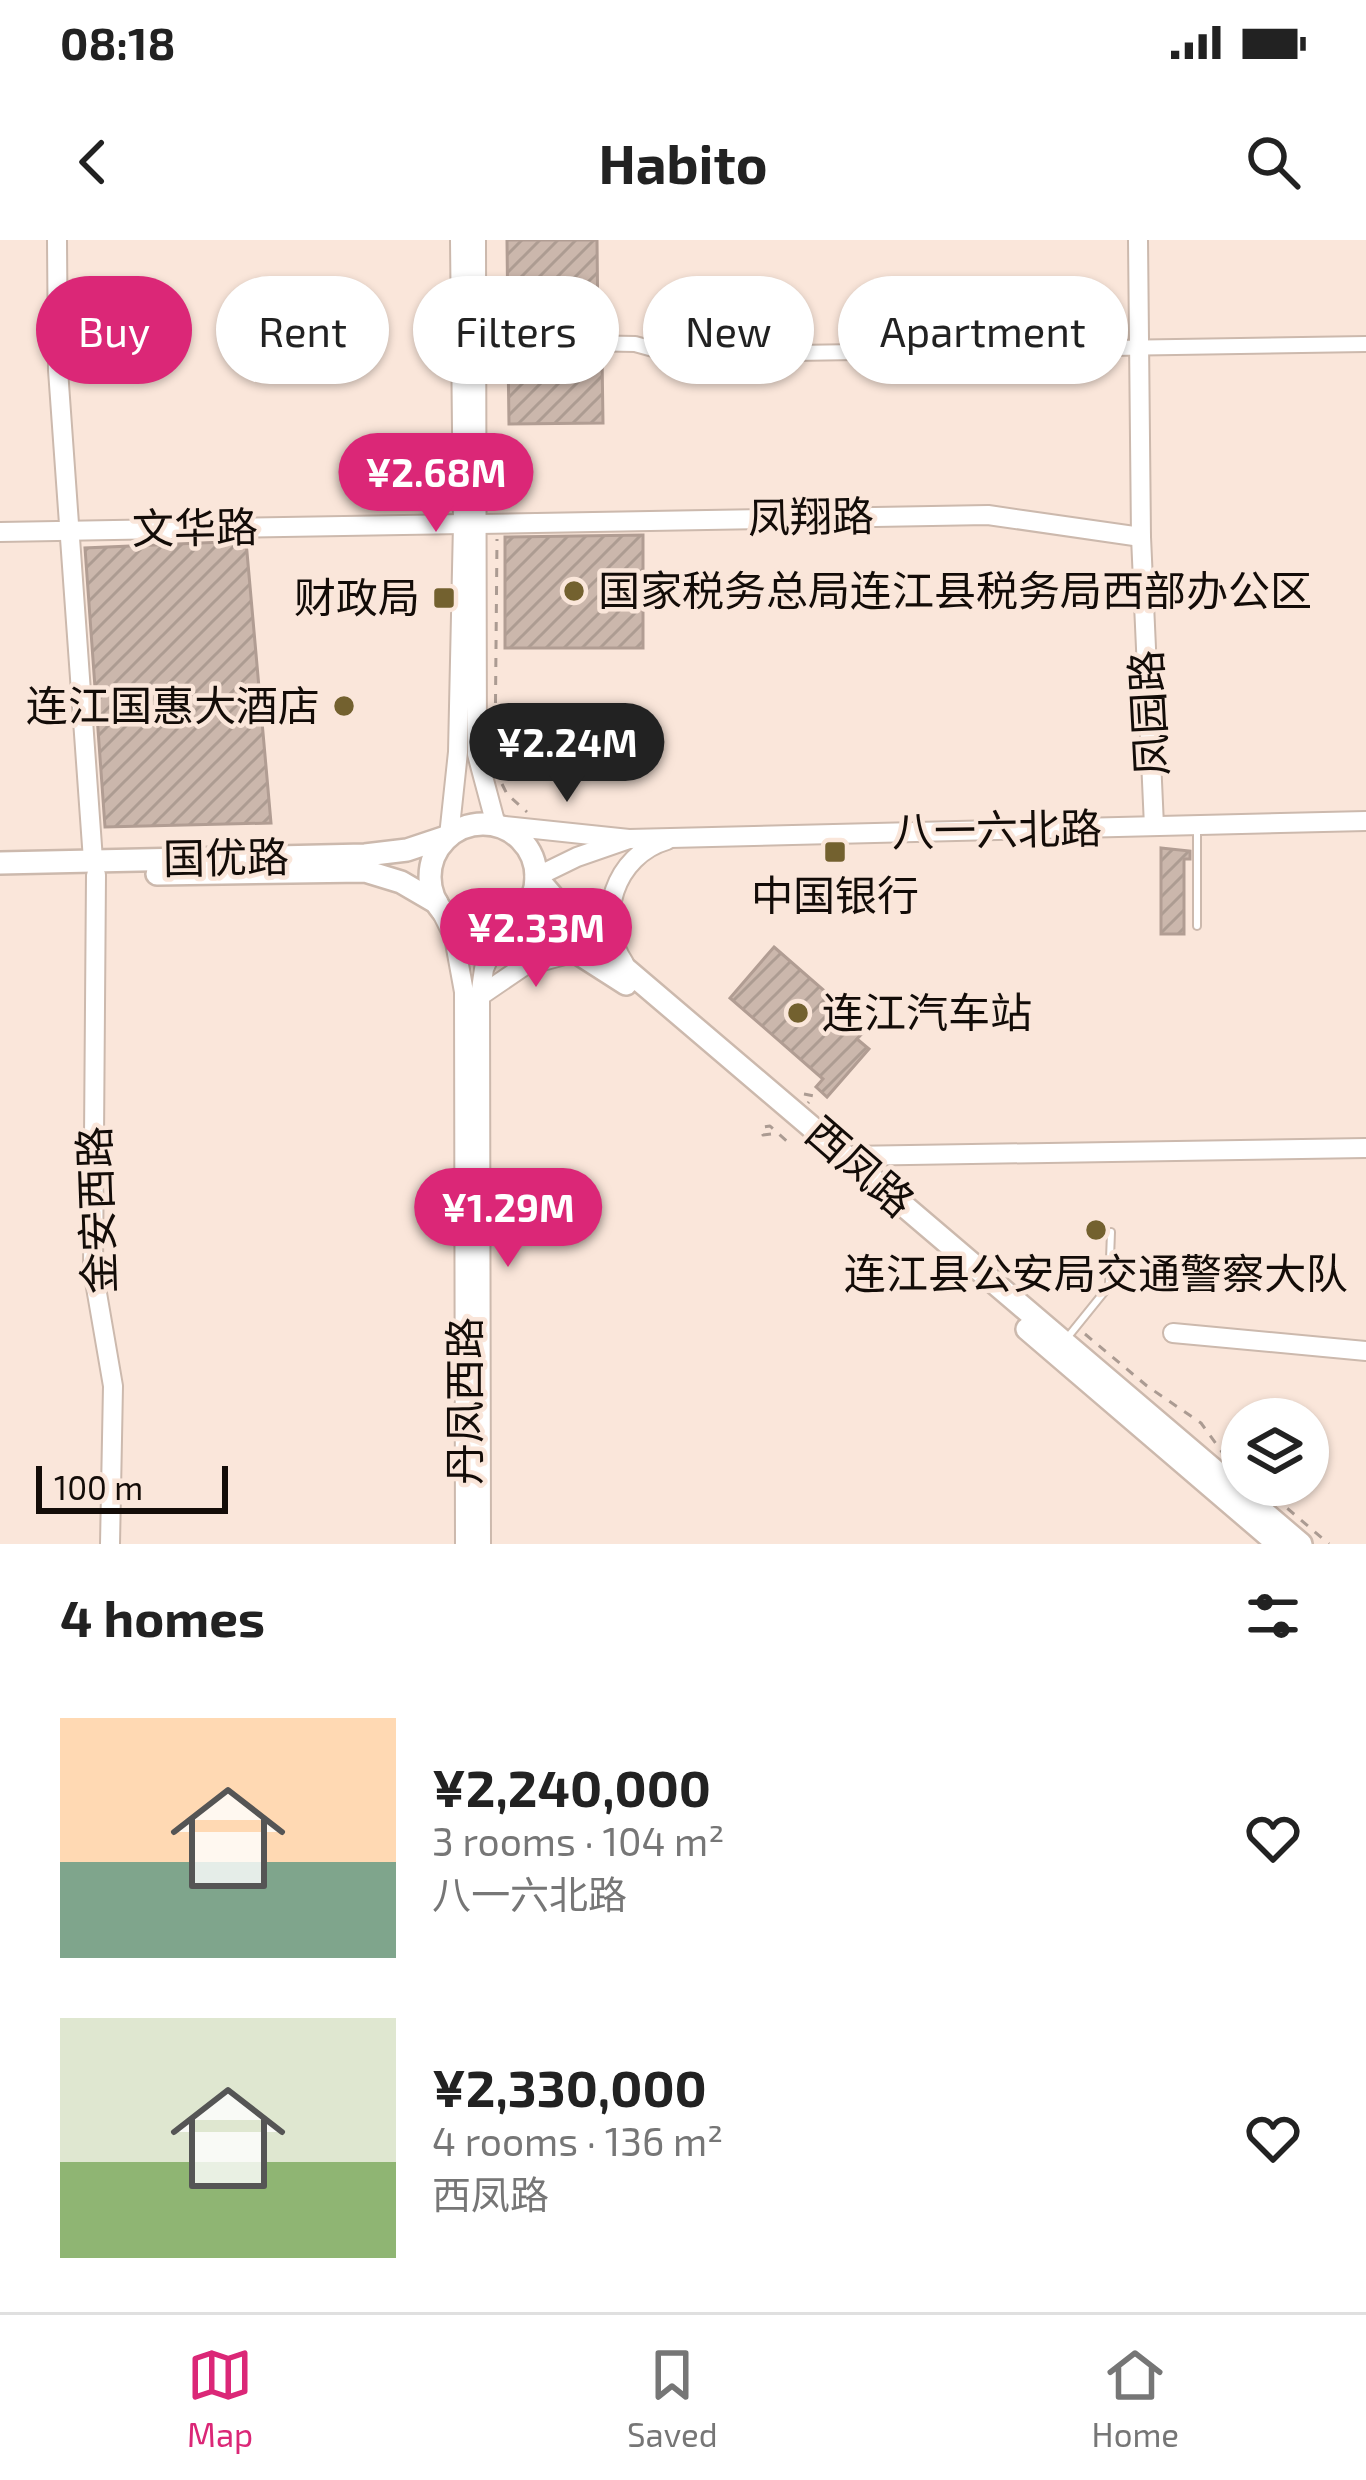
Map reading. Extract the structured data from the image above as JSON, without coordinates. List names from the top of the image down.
{
  "streets": {
    "main road": ["国优路", "西凤路"],
    "street": [
      "凤翔路",
      "文华路",
      "凤园路",
      "八一六北路",
      "金安西路",
      "丹凤西路"
    ]
  },
  "crossings": [
    ["凤翔路", "文华路"],
    ["凤翔路", "凤园路"],
    ["文华路", "金安西路"],
    ["凤园路", "八一六北路"],
    ["八一六北路", "国优路"],
    ["八一六北路", "西凤路"],
    ["八一六北路", "丹凤西路"],
    ["国优路", "西凤路"],
    ["国优路", "金安西路"],
    ["国优路", "丹凤西路"],
    ["西凤路", "丹凤西路"]
  ],
  "places": {
    "other": [
      "国家税务总局连江县税务局西部办公区",
      "连江国惠大酒店",
      "连江汽车站",
      "连江县公安局交通警察大队"
    ],
    "transit": ["财政局", "中国银行"]
  },
  "scale_bar": "100 m",
  "page": {
    "status": "08:18",
    "header": "Habito",
    "chip": [
      "Buy",
      "Rent",
      "Filters",
      "New",
      "Apartment"
    ],
    "price": [
      "¥2.68M",
      "¥2.24M",
      "¥2.33M",
      "¥1.29M"
    ],
    "scale": "100 m",
    "heading": "4 homes",
    "list": [
      {
        "name": "¥2,240,000",
        "note": "3 rooms · 104 m² · 八一六北路"
      },
      {
        "name": "¥2,330,000",
        "note": "4 rooms · 136 m² · 西凤路"
      }
    ],
    "tabs": ["Map", "Saved", "Home"]
  }
}
